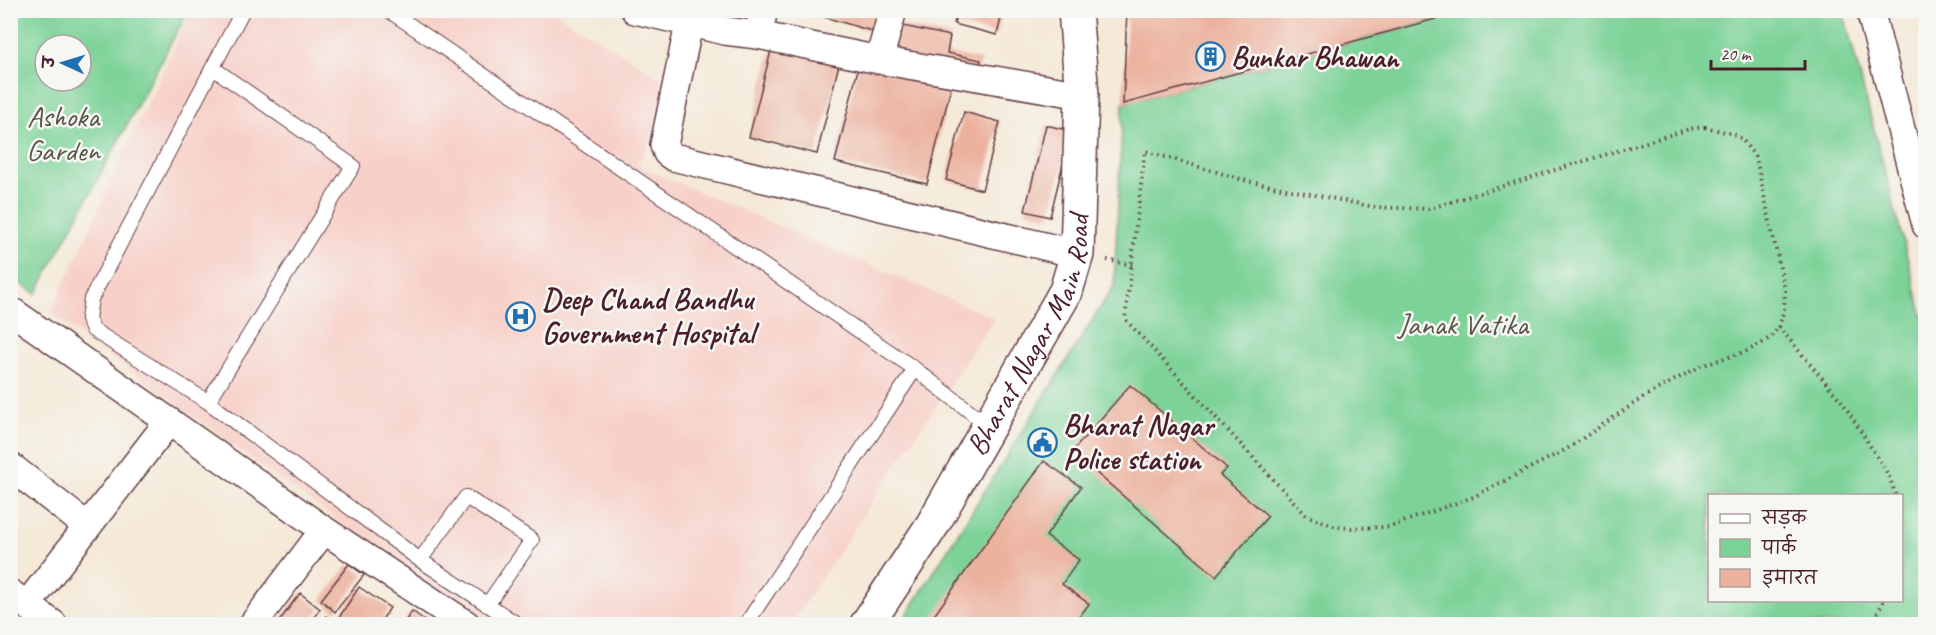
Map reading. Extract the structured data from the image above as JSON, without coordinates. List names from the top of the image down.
{
  "streets": {
    "street": ["Bharat Nagar Main Road"]
  },
  "parks": ["Ashoka Garden", "Janak Vatika"],
  "places": {
    "building": ["Bunkar Bhawan"],
    "hospital": ["Deep Chand Bandhu Government Hospital"],
    "public building": ["Bharat Nagar Police station"]
  },
  "legend": ["सड़क", "पार्क", "इमारत"],
  "scale_bar": "20 m",
  "north": "left"
}
